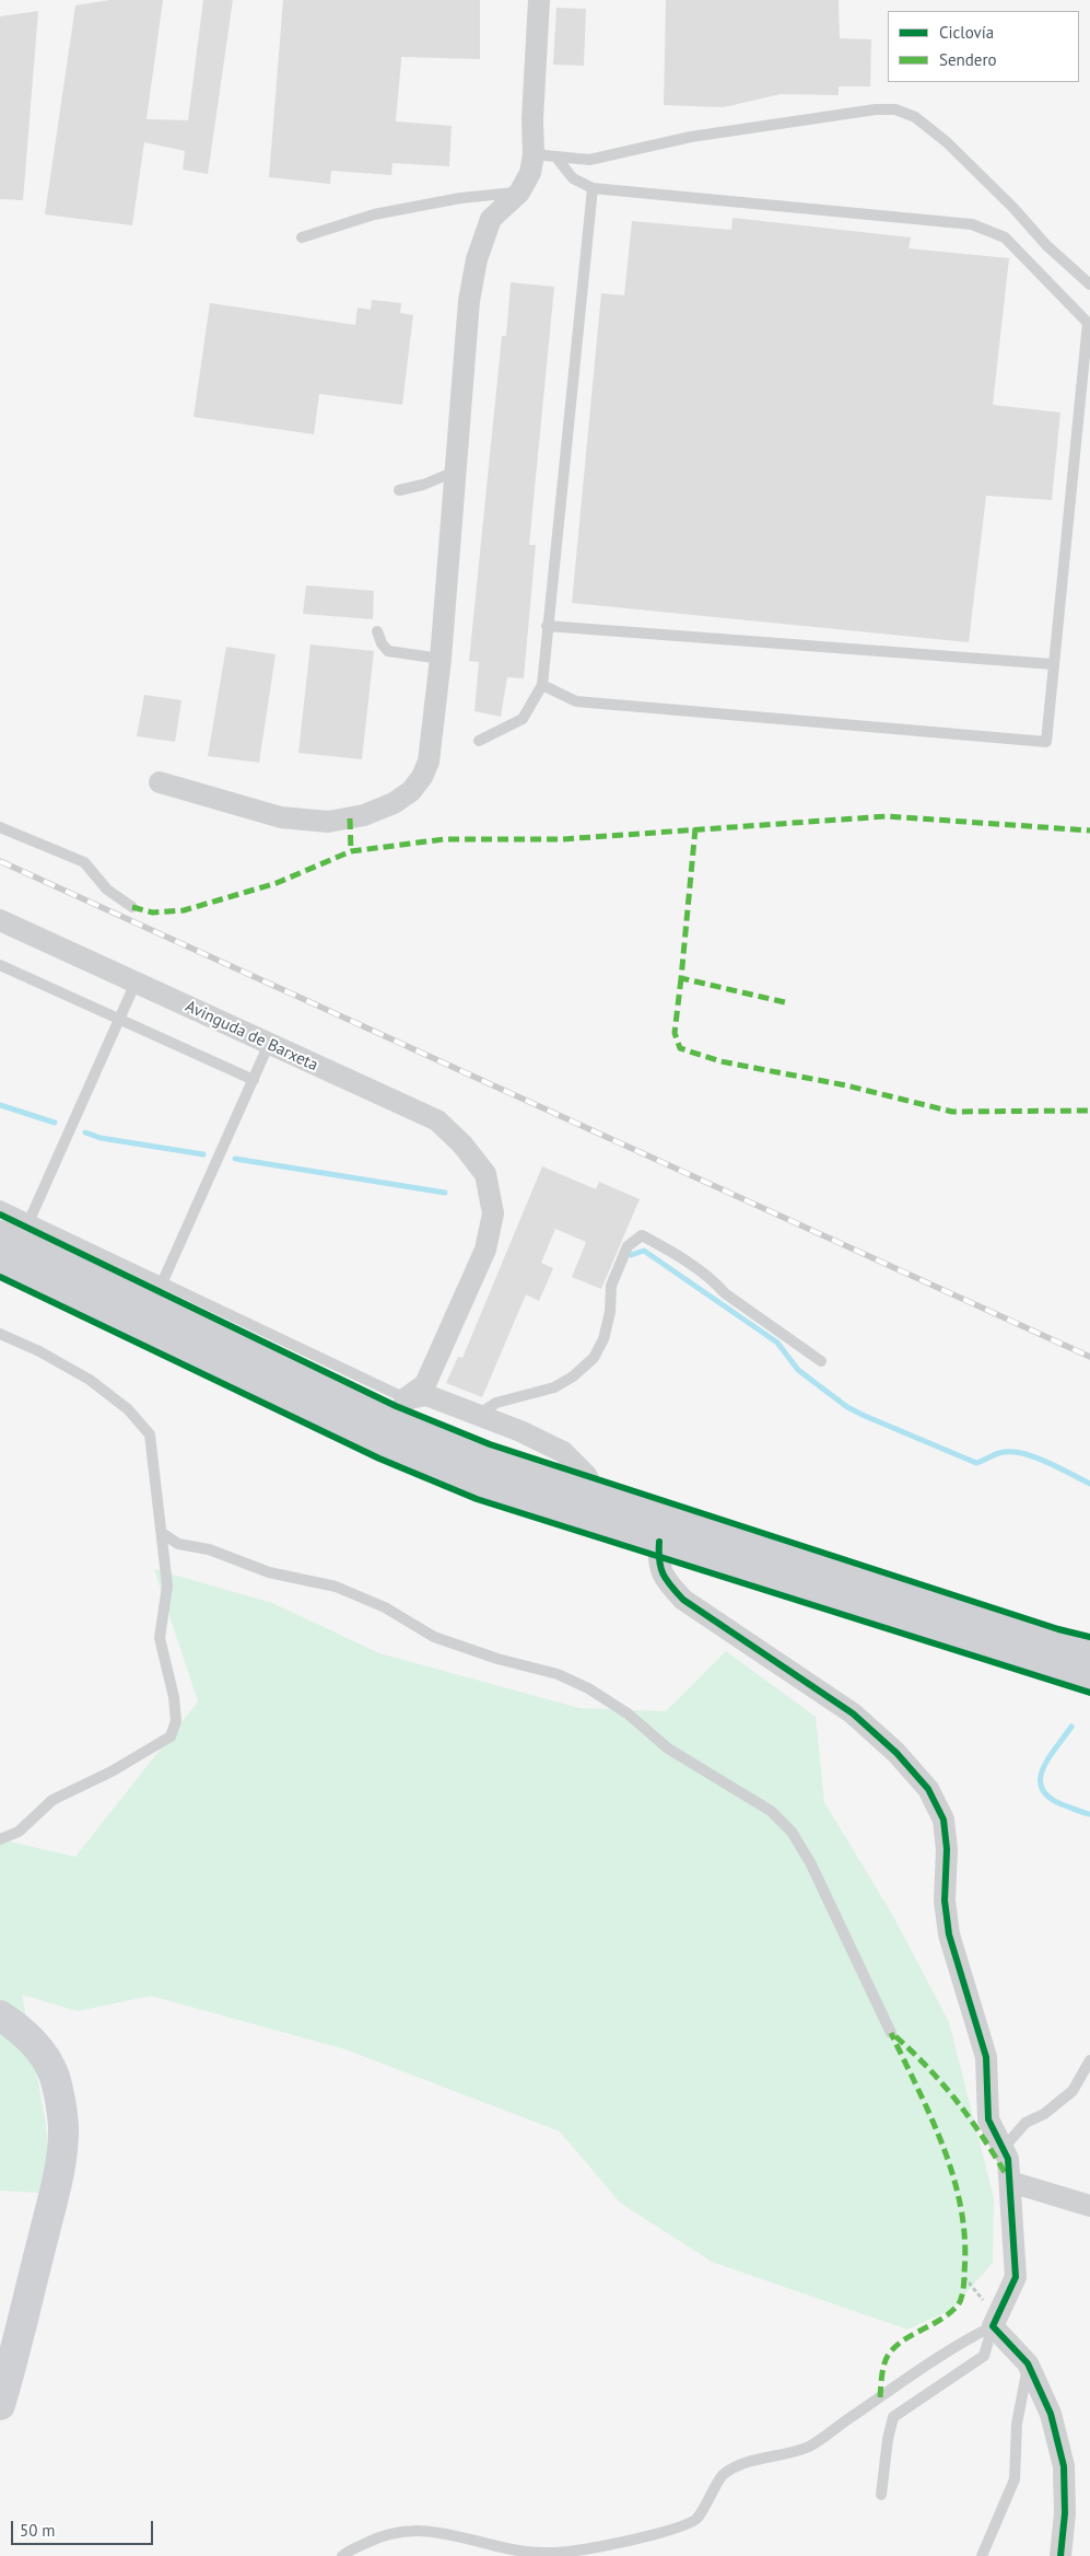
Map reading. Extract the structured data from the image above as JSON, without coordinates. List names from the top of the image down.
{
  "streets": {
    "street": ["Avinguda de Barxeta"]
  },
  "legend": ["Ciclovía", "Sendero"],
  "scale_bar": "50 m"
}
